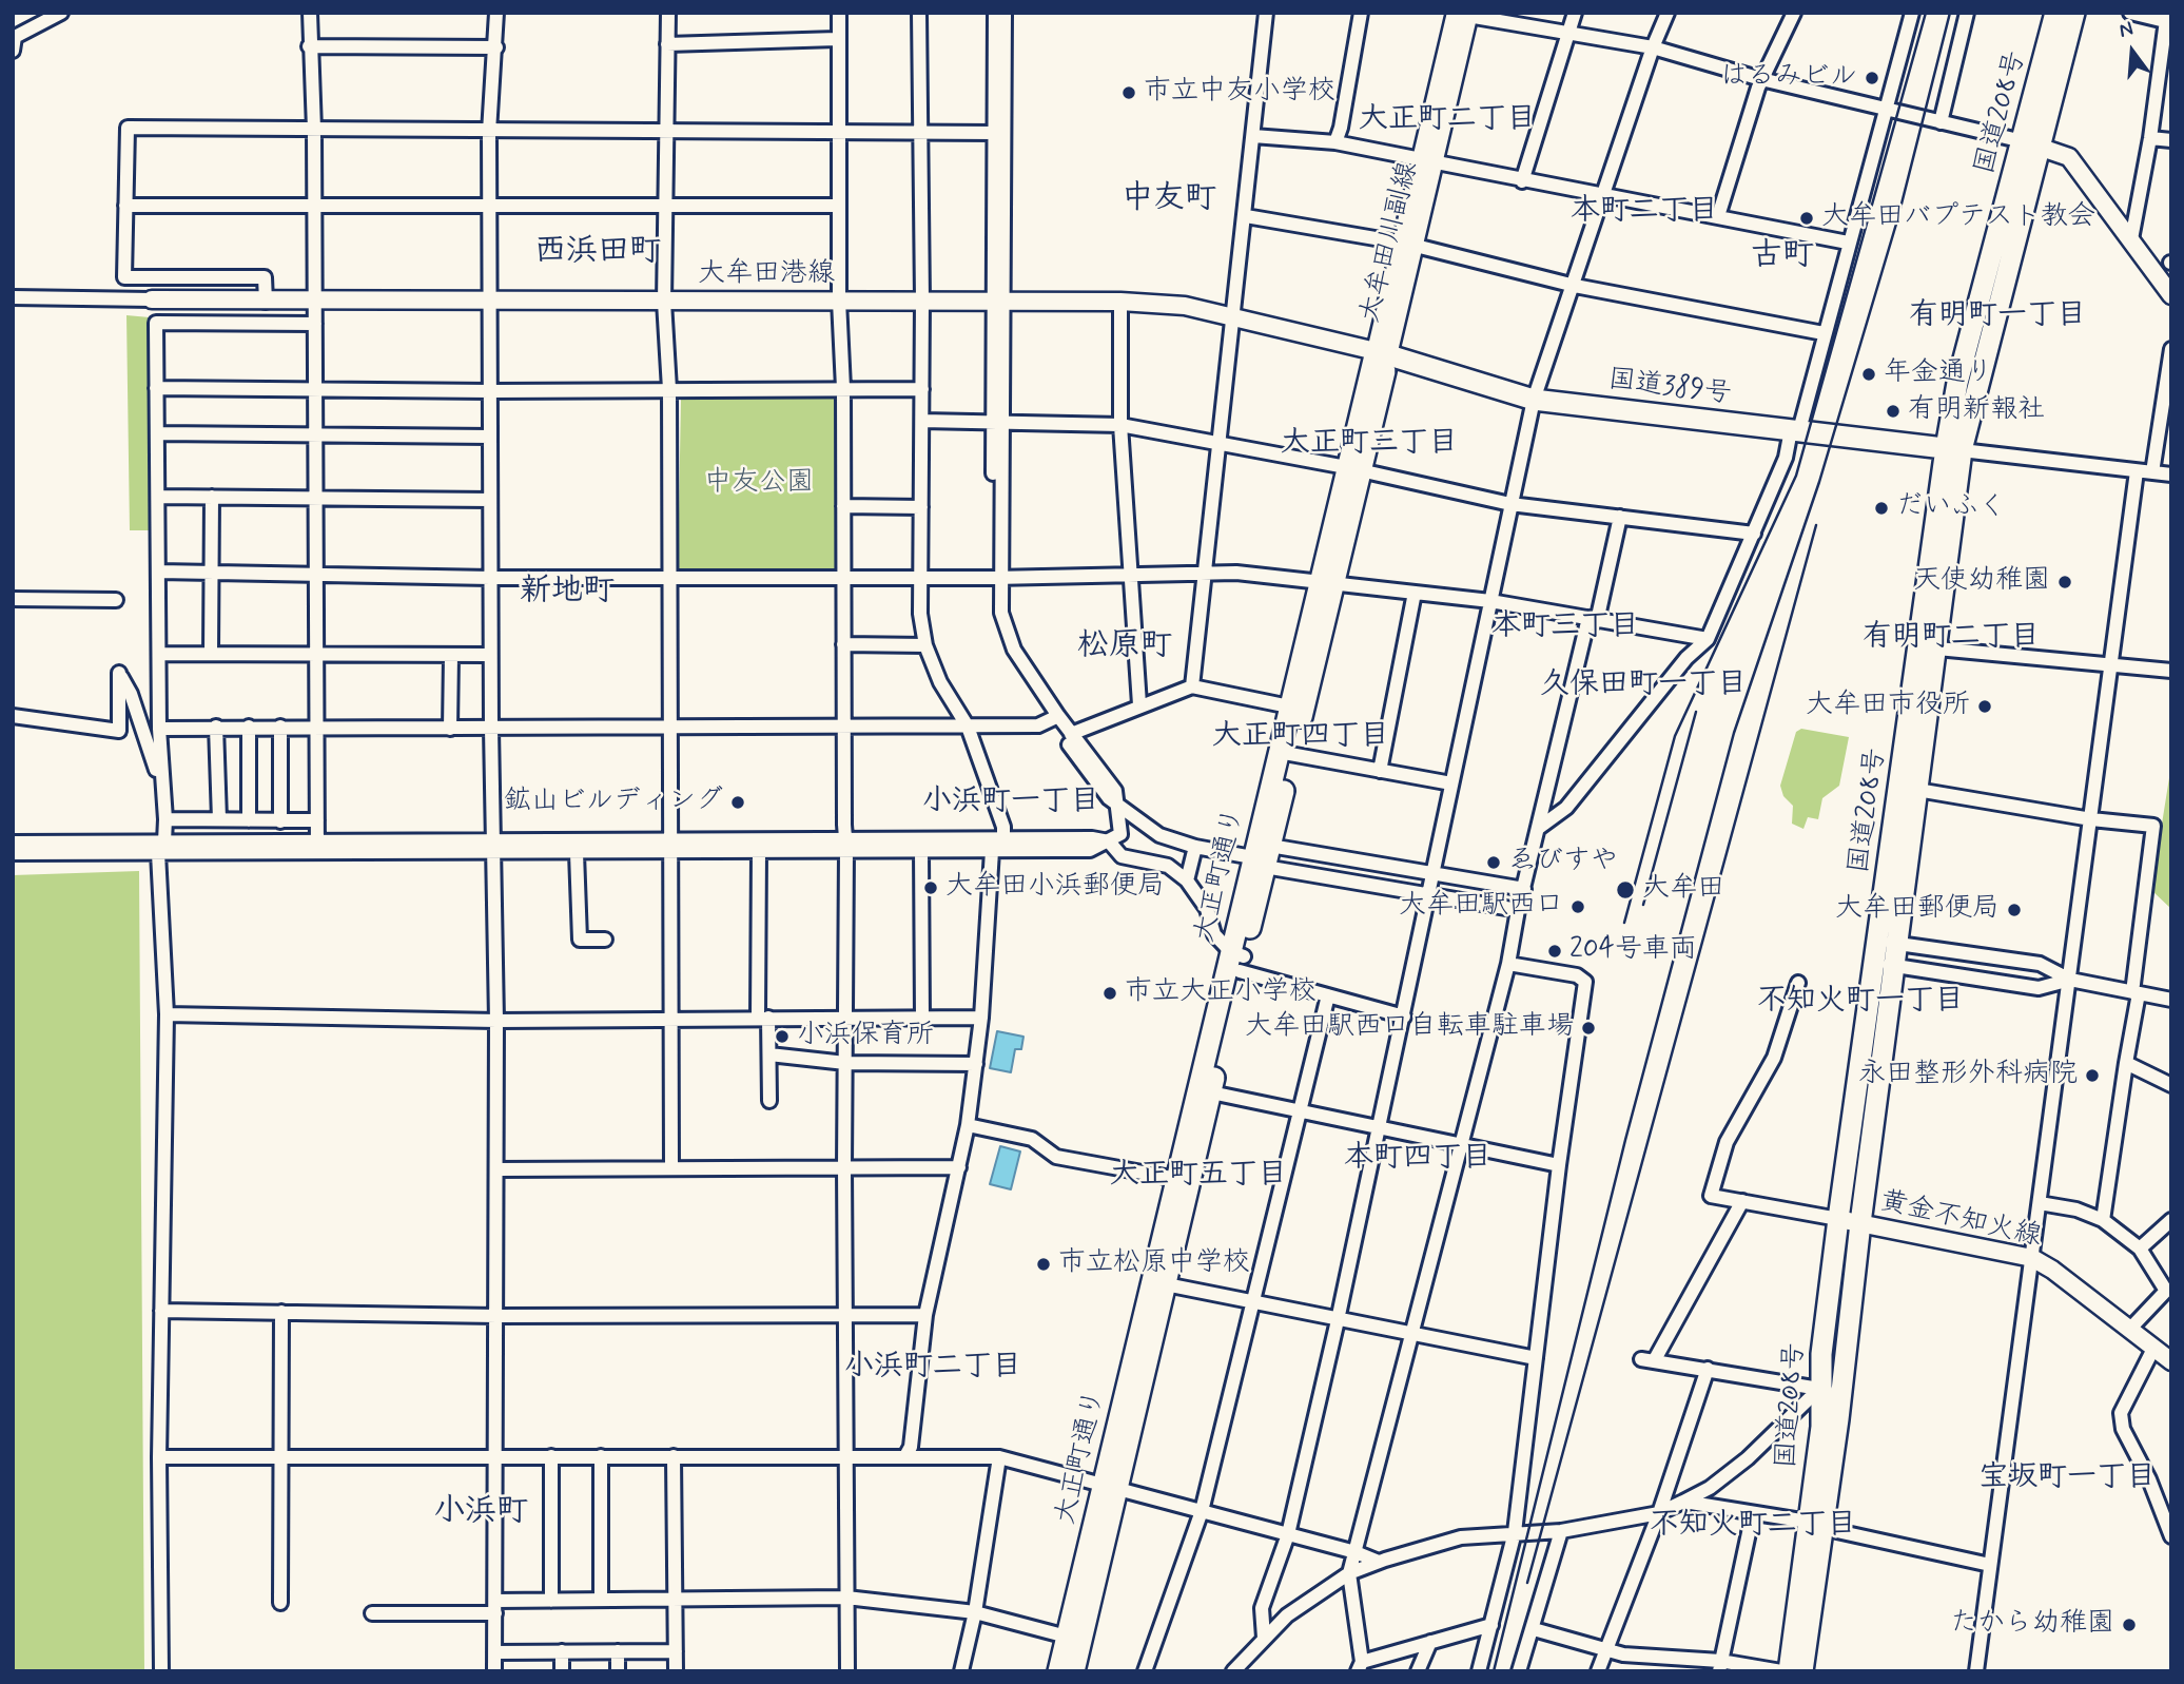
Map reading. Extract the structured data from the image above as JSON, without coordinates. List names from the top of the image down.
{
  "streets": {
    "highway": ["国道208号", "国道389号", "大正町通り"],
    "main road": ["大牟田川副線", "大牟田港線", "黄金不知火線"]
  },
  "crossings": [
    ["国道208号", "国道389号"],
    ["国道208号", "黄金不知火線"],
    ["大牟田川副線", "大牟田港線"],
    ["大牟田川副線", "国道389号"],
    ["大牟田川副線", "大正町通り"],
    ["大牟田港線", "国道389号"],
    ["大牟田港線", "大正町通り"],
    ["国道389号", "大正町通り"]
  ],
  "districts": [
    "大正町二丁目",
    "中友町",
    "本町二丁目",
    "西浜田町",
    "古町",
    "有明町一丁目",
    "大正町三丁目",
    "新地町",
    "本町三丁目",
    "有明町二丁目",
    "松原町",
    "久保田町一丁目",
    "大正町四丁目",
    "小浜町一丁目",
    "不知火町一丁目",
    "本町四丁目",
    "大正町五丁目",
    "小浜町二丁目",
    "宝坂町一丁目",
    "小浜町",
    "不知火町二丁目"
  ],
  "parks": ["中友公園"],
  "places": [
    "はるみビル",
    "市立中友小学校",
    "大牟田バプテスト教会",
    "年金通り",
    "有明新報社",
    "だいふく",
    "天使幼稚園",
    "大牟田市役所",
    "鉱山ビルディング",
    "ゑびすや",
    "大牟田小浜郵便局",
    "大牟田",
    "大牟田駅西口",
    "大牟田郵便局",
    "204号車両",
    "市立大正小学校",
    "大牟田駅西口自転車駐車場",
    "小浜保育所",
    "永田整形外科病院",
    "市立松原中学校",
    "たから幼稚園"
  ],
  "north": "top"
}
